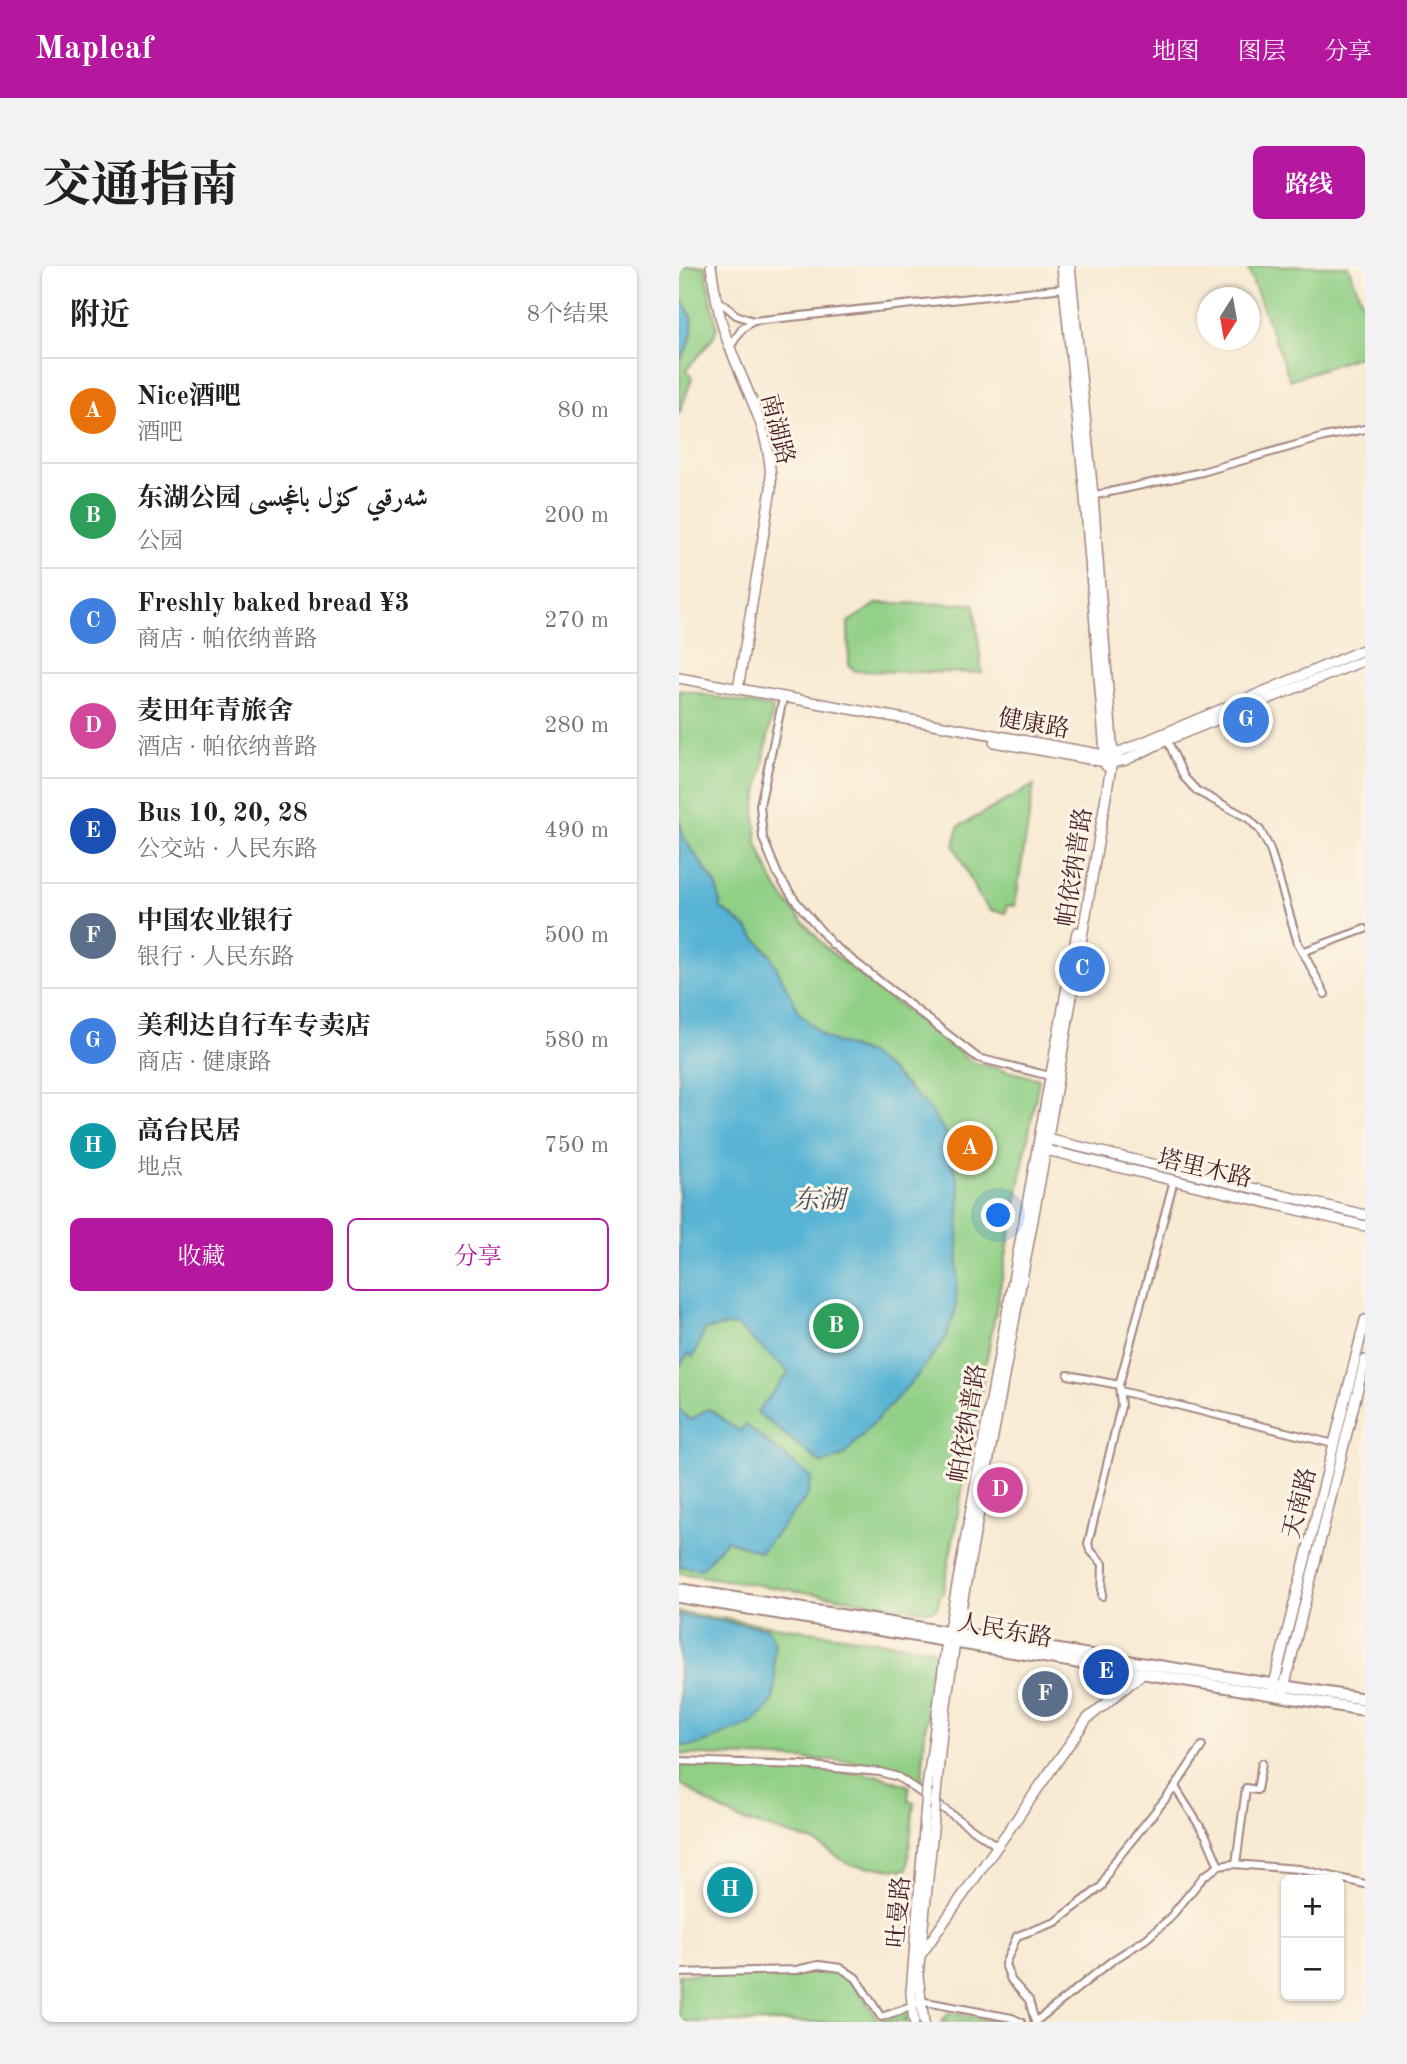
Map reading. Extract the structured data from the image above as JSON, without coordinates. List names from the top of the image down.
{
  "streets": {
    "main road": [
      "南湖路",
      "健康路",
      "帕依纳普路",
      "塔里木路",
      "天南路",
      "人民东路",
      "吐曼路"
    ]
  },
  "crossings": [
    ["南湖路", "健康路"],
    ["健康路", "帕依纳普路"],
    ["帕依纳普路", "塔里木路"],
    ["帕依纳普路", "人民东路"],
    ["天南路", "人民东路"]
  ],
  "water": ["东湖"],
  "north": "bottom",
  "page": {
    "header": "Mapleaf",
    "nav": ["地图", "图层", "分享"],
    "title": "交通指南",
    "buttons": [
      "路线",
      ["收藏", "分享"]
    ],
    "heading": ["附近", "8个结果"],
    "list": [
      {
        "mark": "A",
        "name": "Nice酒吧",
        "note": "酒吧",
        "value": "80 m"
      },
      {
        "mark": "B",
        "name": "东湖公园 شەرقىي كۆل باغچىسى",
        "note": "公园",
        "value": "200 m"
      },
      {
        "mark": "C",
        "name": "Freshly baked bread ¥3",
        "note": "商店 · 帕依纳普路",
        "value": "270 m"
      },
      {
        "mark": "D",
        "name": "麦田年青旅舍",
        "note": "酒店 · 帕依纳普路",
        "value": "280 m"
      },
      {
        "mark": "E",
        "name": "Bus 10, 20, 28",
        "note": "公交站 · 人民东路",
        "value": "490 m"
      },
      {
        "mark": "F",
        "name": "中国农业银行",
        "note": "银行 · 人民东路",
        "value": "500 m"
      },
      {
        "mark": "G",
        "name": "美利达自行车专卖店",
        "note": "商店 · 健康路",
        "value": "580 m"
      },
      {
        "mark": "H",
        "name": "高台民居",
        "note": "地点",
        "value": "750 m"
      }
    ],
    "pins": [
      "G",
      "C",
      "A",
      "B",
      "D",
      "E",
      "F",
      "H"
    ],
    "map_buttons": ["+", "−"]
  }
}
